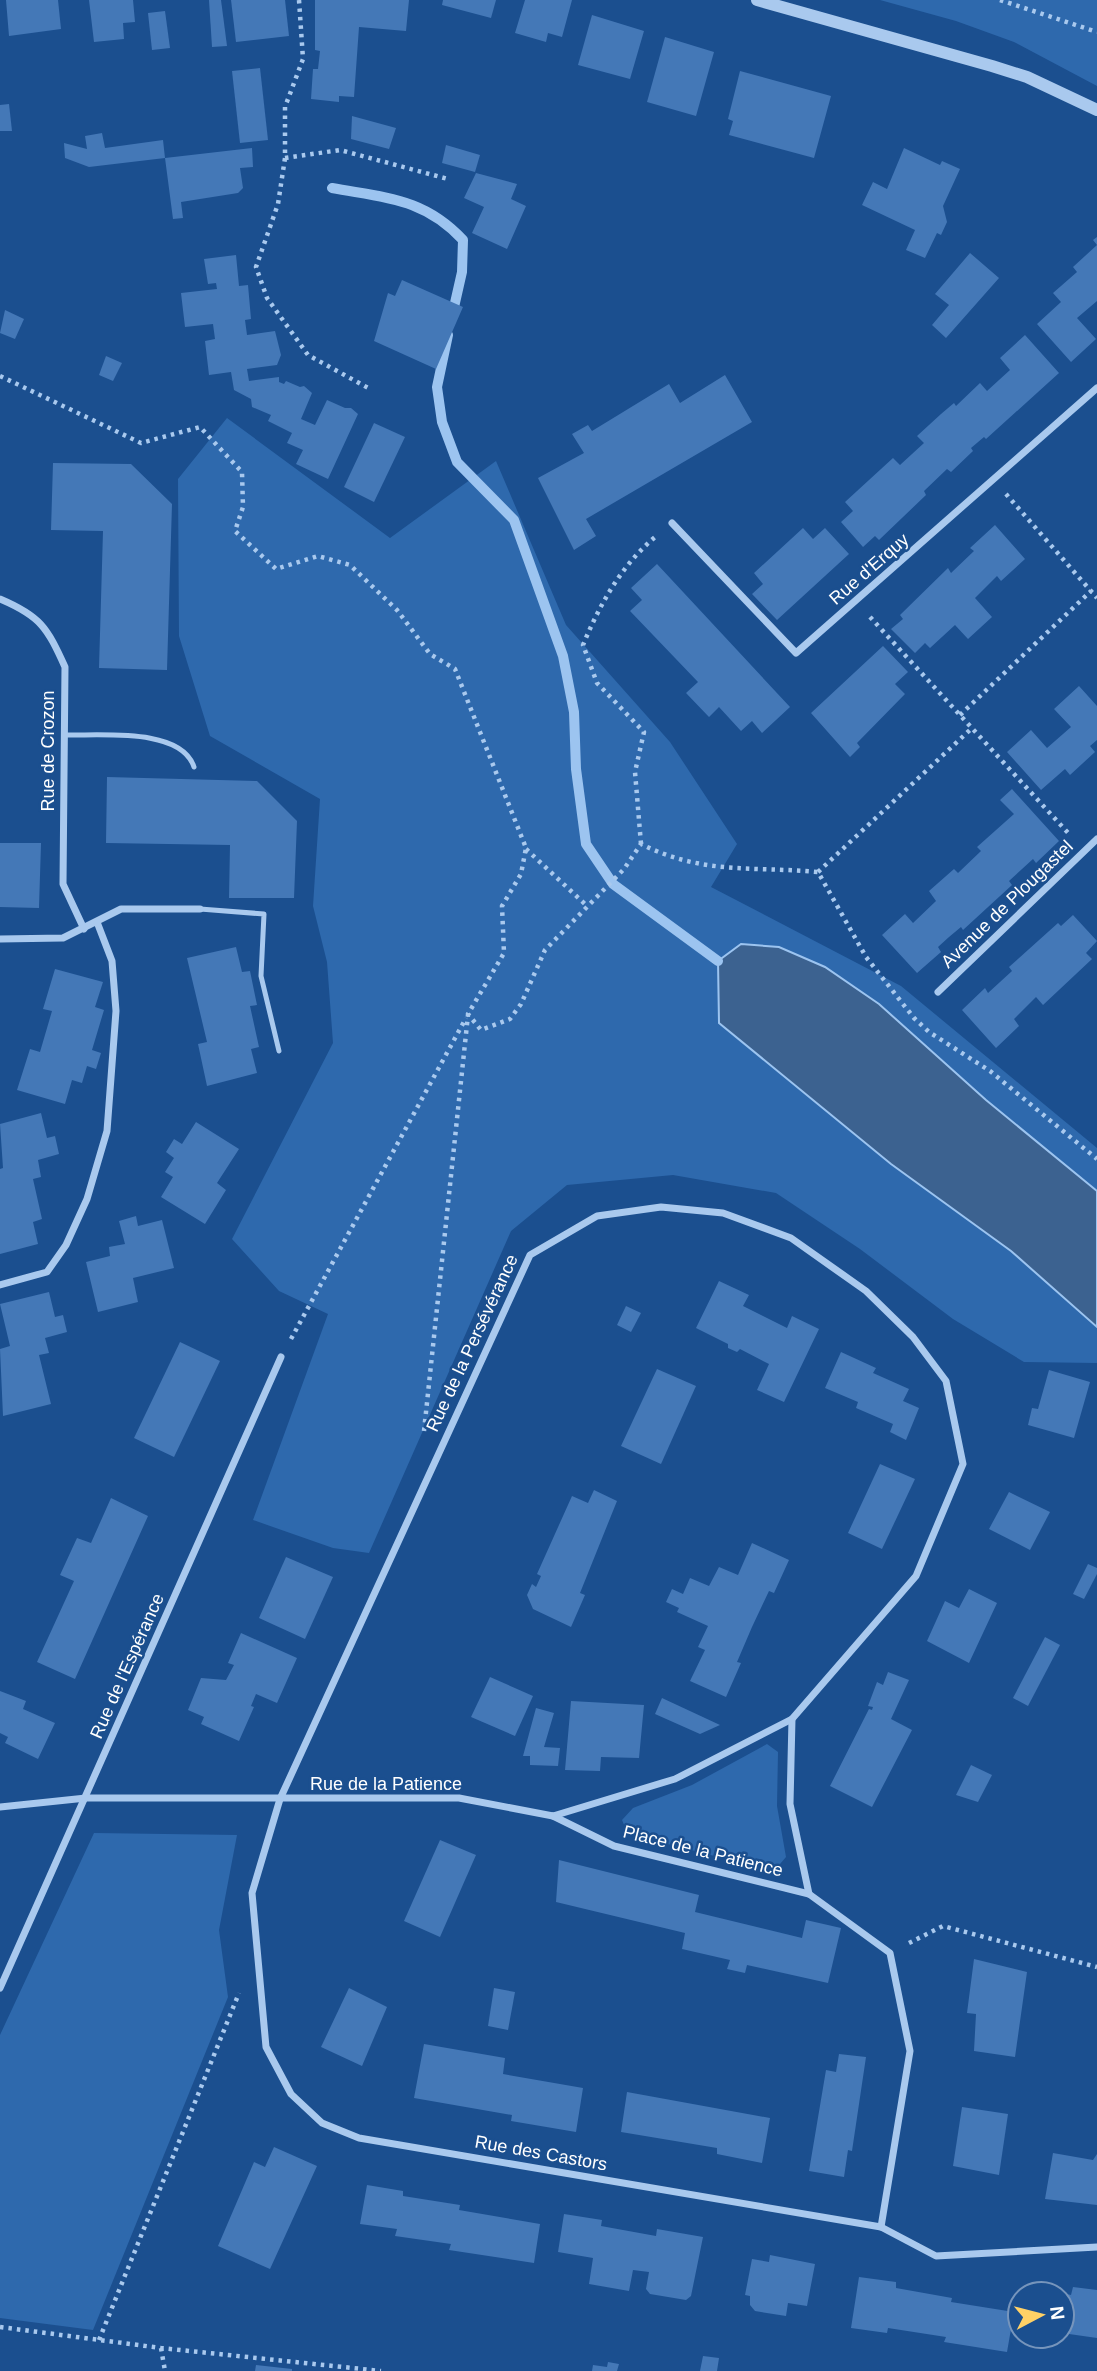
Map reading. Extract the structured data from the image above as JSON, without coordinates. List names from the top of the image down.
{
  "streets": {
    "street": [
      "Rue d'Erquy",
      "Rue de Crozon",
      "Avenue de Plougastel",
      "Rue de la Persévérance",
      "Rue de l'Espérance",
      "Rue de la Patience",
      "Place de la Patience",
      "Rue des Castors"
    ]
  },
  "crossings": [
    ["Rue de la Persévérance", "Rue de la Patience"],
    ["Rue de la Persévérance", "Rue des Castors"],
    ["Rue de l'Espérance", "Rue de la Patience"],
    ["Rue de la Patience", "Place de la Patience"],
    ["Rue de la Patience", "Rue des Castors"]
  ],
  "north": "right"
}
